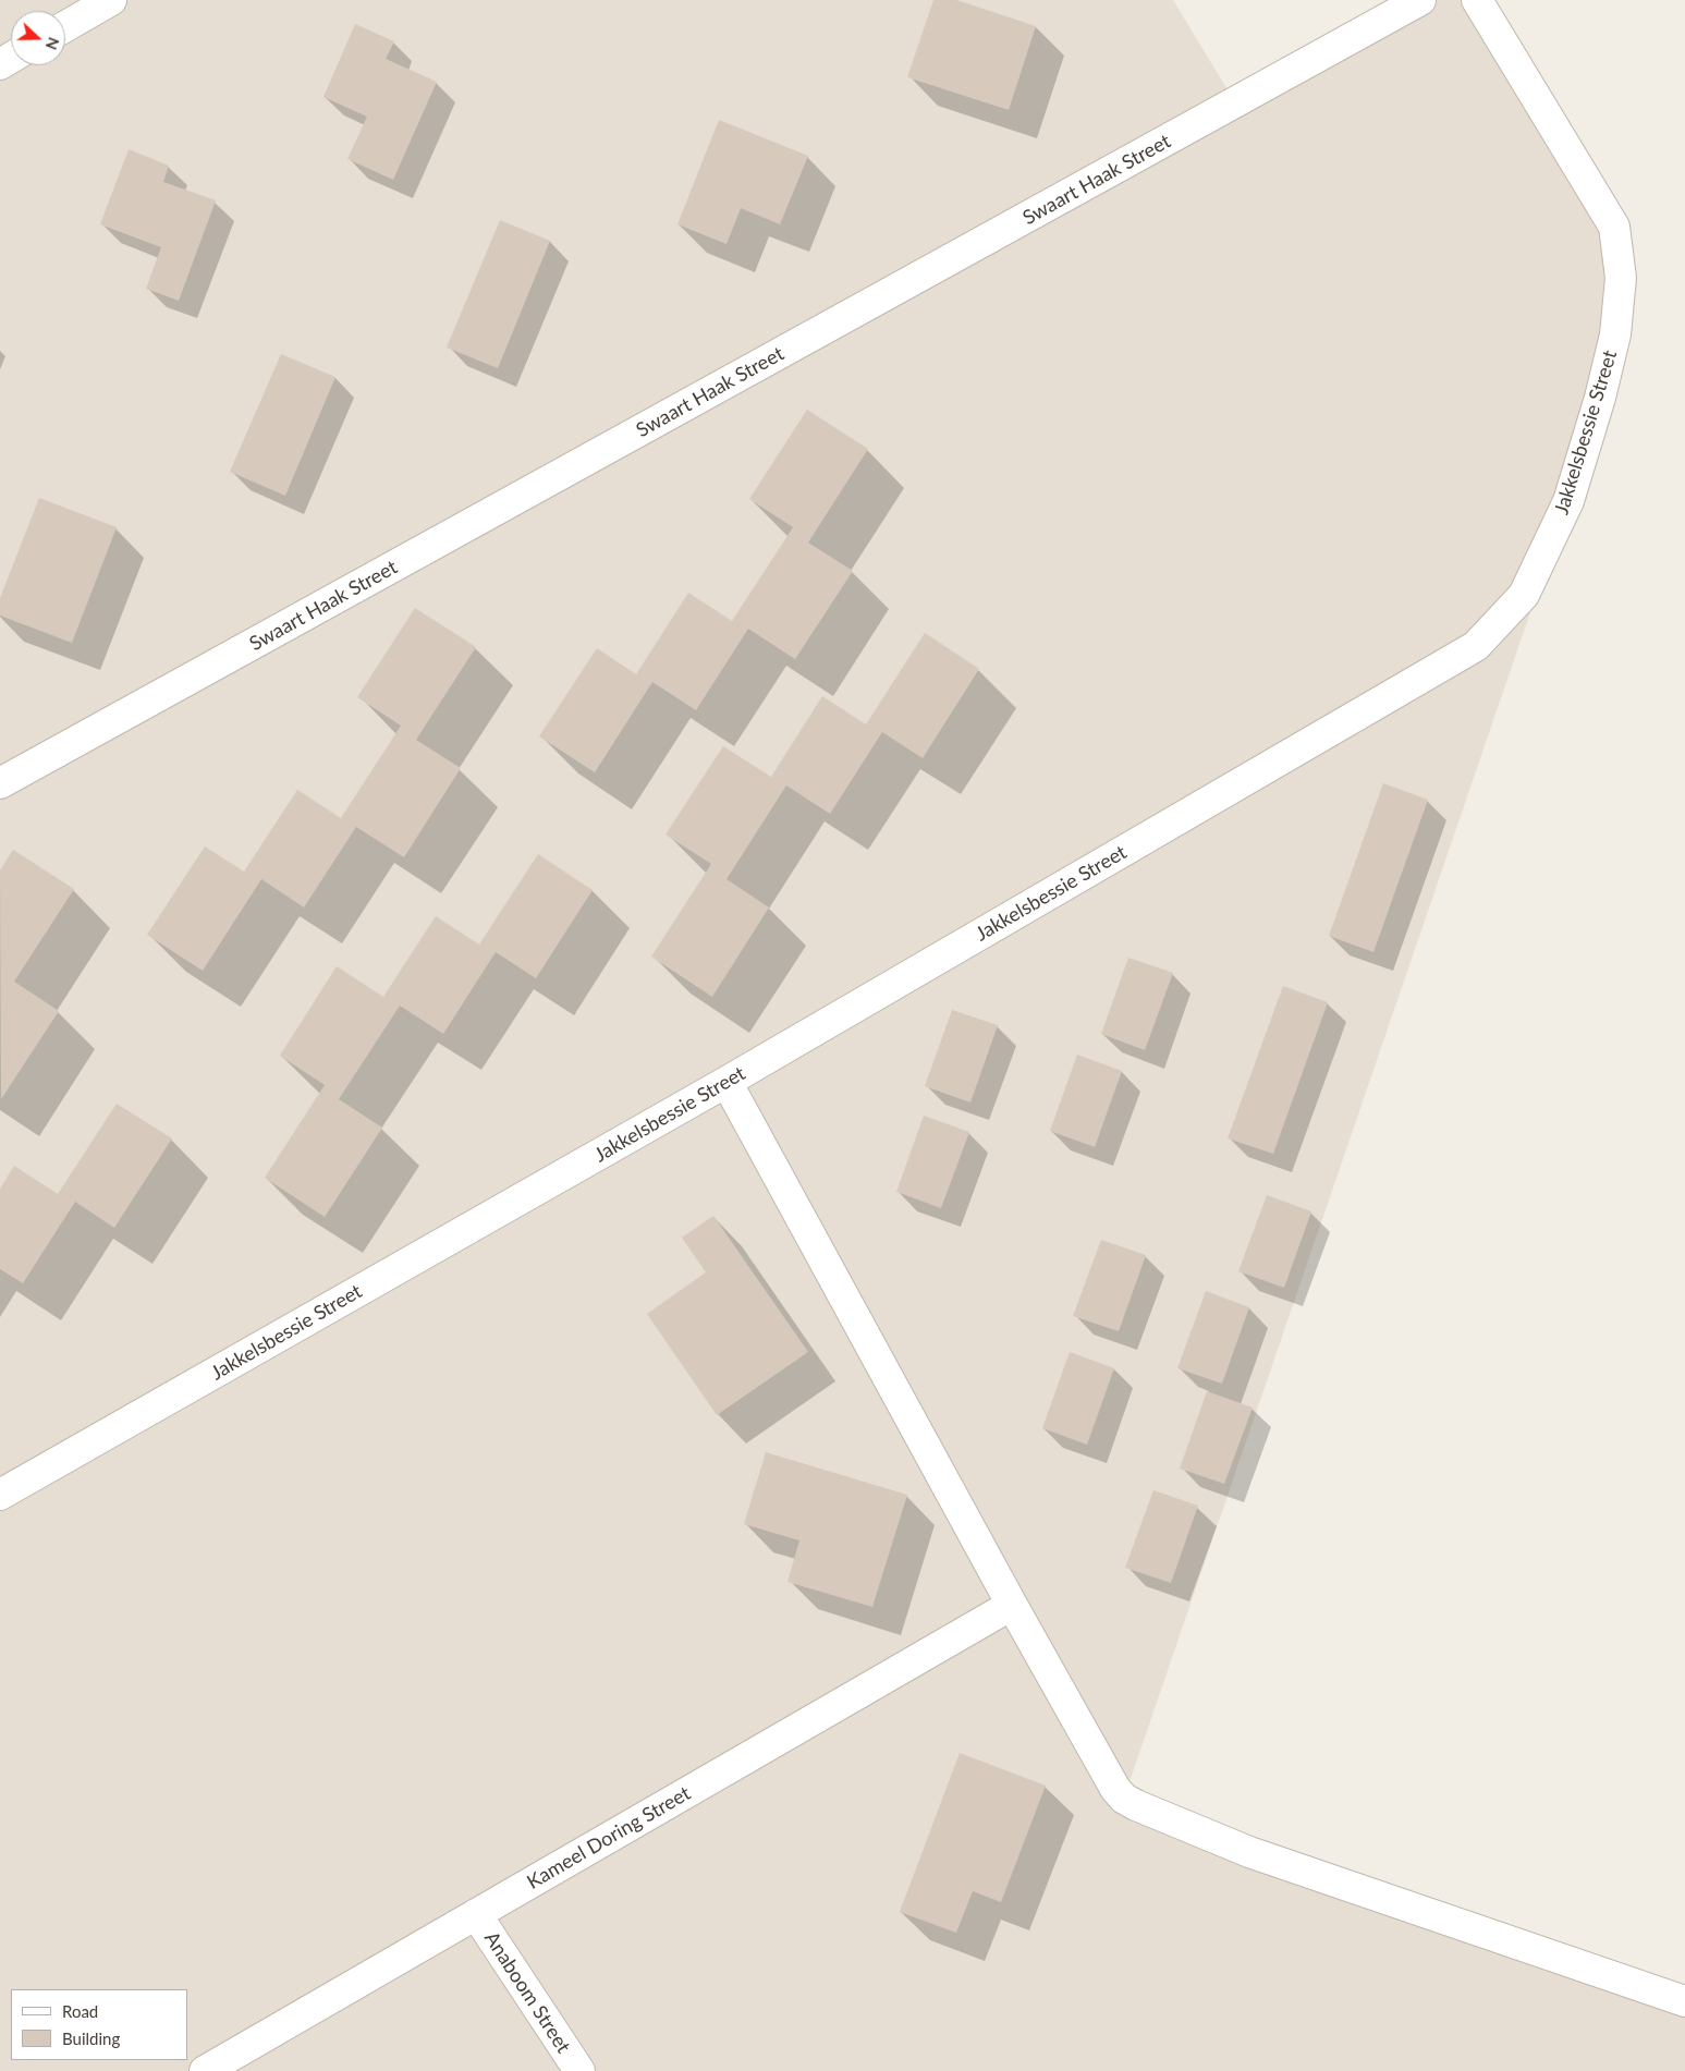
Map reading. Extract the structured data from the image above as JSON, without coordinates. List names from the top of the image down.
{
  "streets": {
    "street": [
      "Swaart Haak Street",
      "Jakkelsbessie Street",
      "Kameel Doring Street",
      "Anaboom Street"
    ]
  },
  "crossings": [
    ["Kameel Doring Street", "Anaboom Street"]
  ],
  "legend": ["Road", "Building"],
  "north": "right"
}
